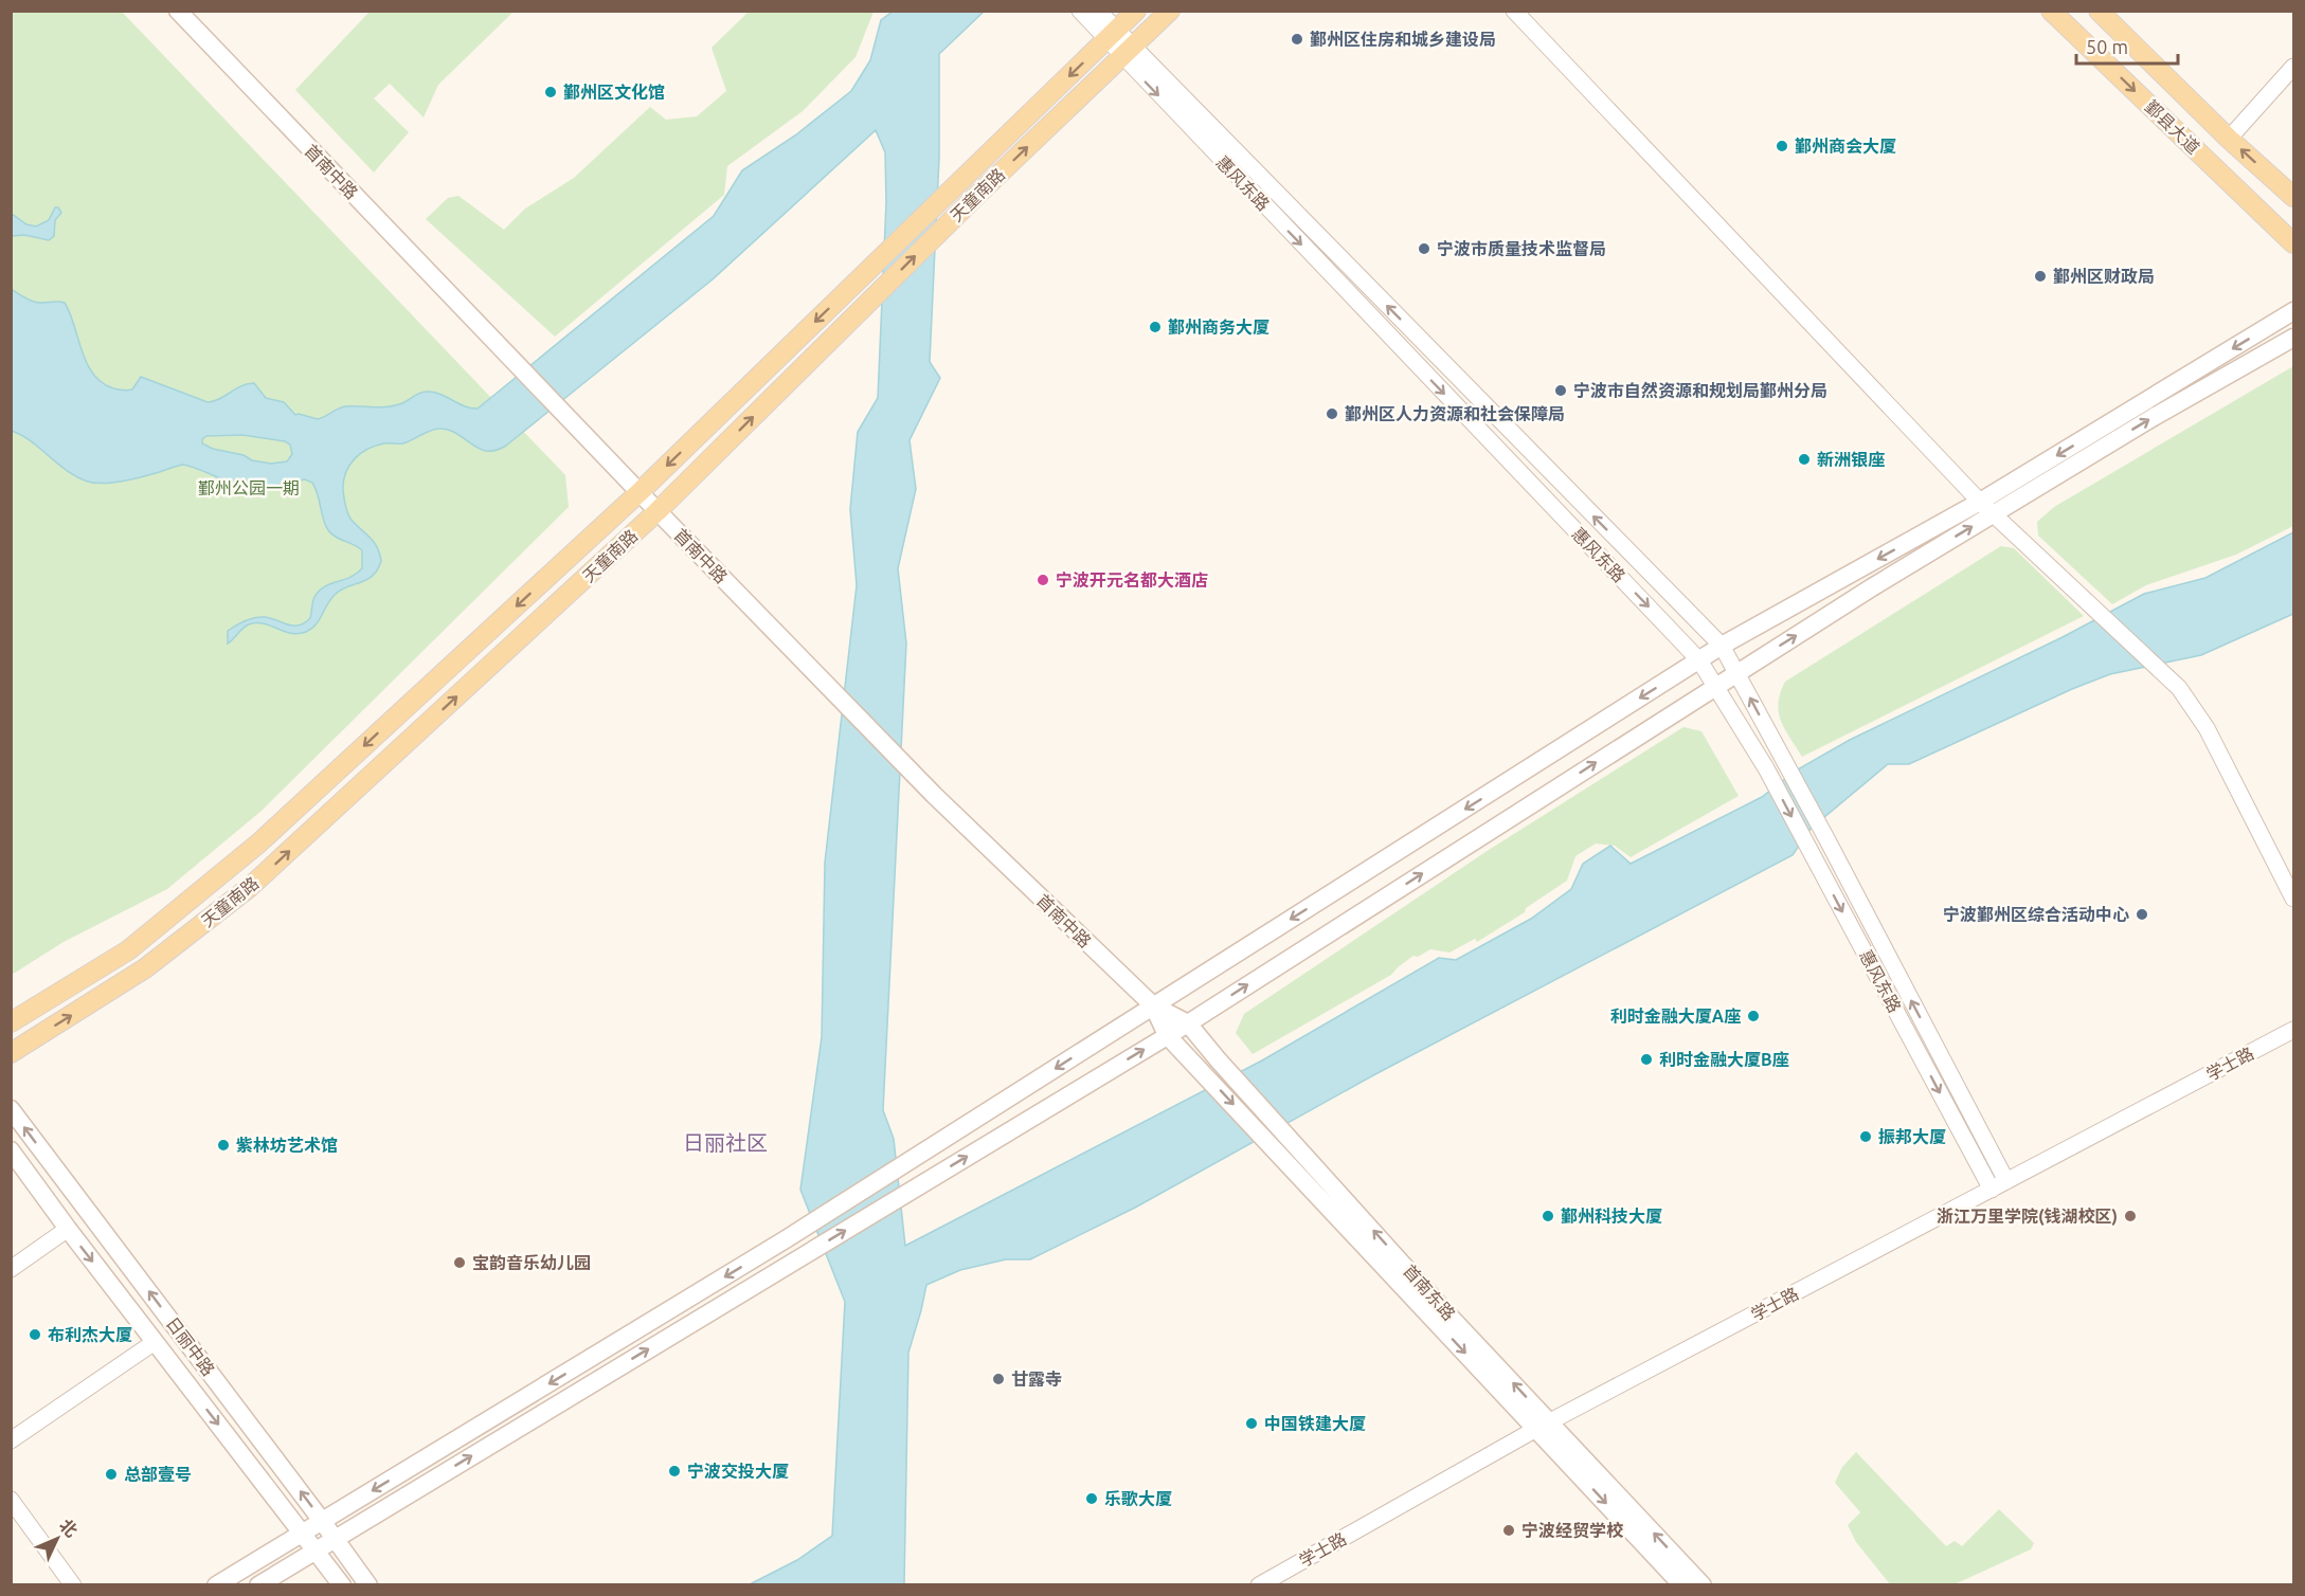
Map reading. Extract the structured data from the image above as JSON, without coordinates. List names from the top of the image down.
{
  "streets": {
    "main road": [
      "鄞县大道",
      "首南中路",
      "天童南路",
      "首南东路",
      "日丽中路"
    ],
    "street": ["惠风东路", "学士路"]
  },
  "crossings": [
    ["首南中路", "天童南路"],
    ["首南中路", "首南东路"],
    ["惠风东路", "天童南路"],
    ["惠风东路", "学士路"],
    ["学士路", "首南东路"]
  ],
  "districts": ["日丽社区"],
  "parks": ["鄞州公园一期"],
  "places": [
    "鄞州区住房和城乡建设局",
    "鄞州区文化馆",
    "鄞州商会大厦",
    "宁波市质量技术监督局",
    "鄞州区财政局",
    "鄞州商务大厦",
    "宁波市自然资源和规划局鄞州分局",
    "鄞州区人力资源和社会保障局",
    "新洲银座",
    "宁波开元名都大酒店",
    "宁波鄞州区综合活动中心",
    "利时金融大厦A座",
    "利时金融大厦B座",
    "振邦大厦",
    "紫林坊艺术馆",
    "鄞州科技大厦",
    "浙江万里学院(钱湖校区)",
    "宝韵音乐幼儿园",
    "布利杰大厦",
    "甘露寺",
    "中国铁建大厦",
    "宁波交投大厦",
    "总部壹号",
    "乐歌大厦",
    "宁波经贸学校"
  ],
  "scale_bar": "50 m",
  "north": "top right"
}
